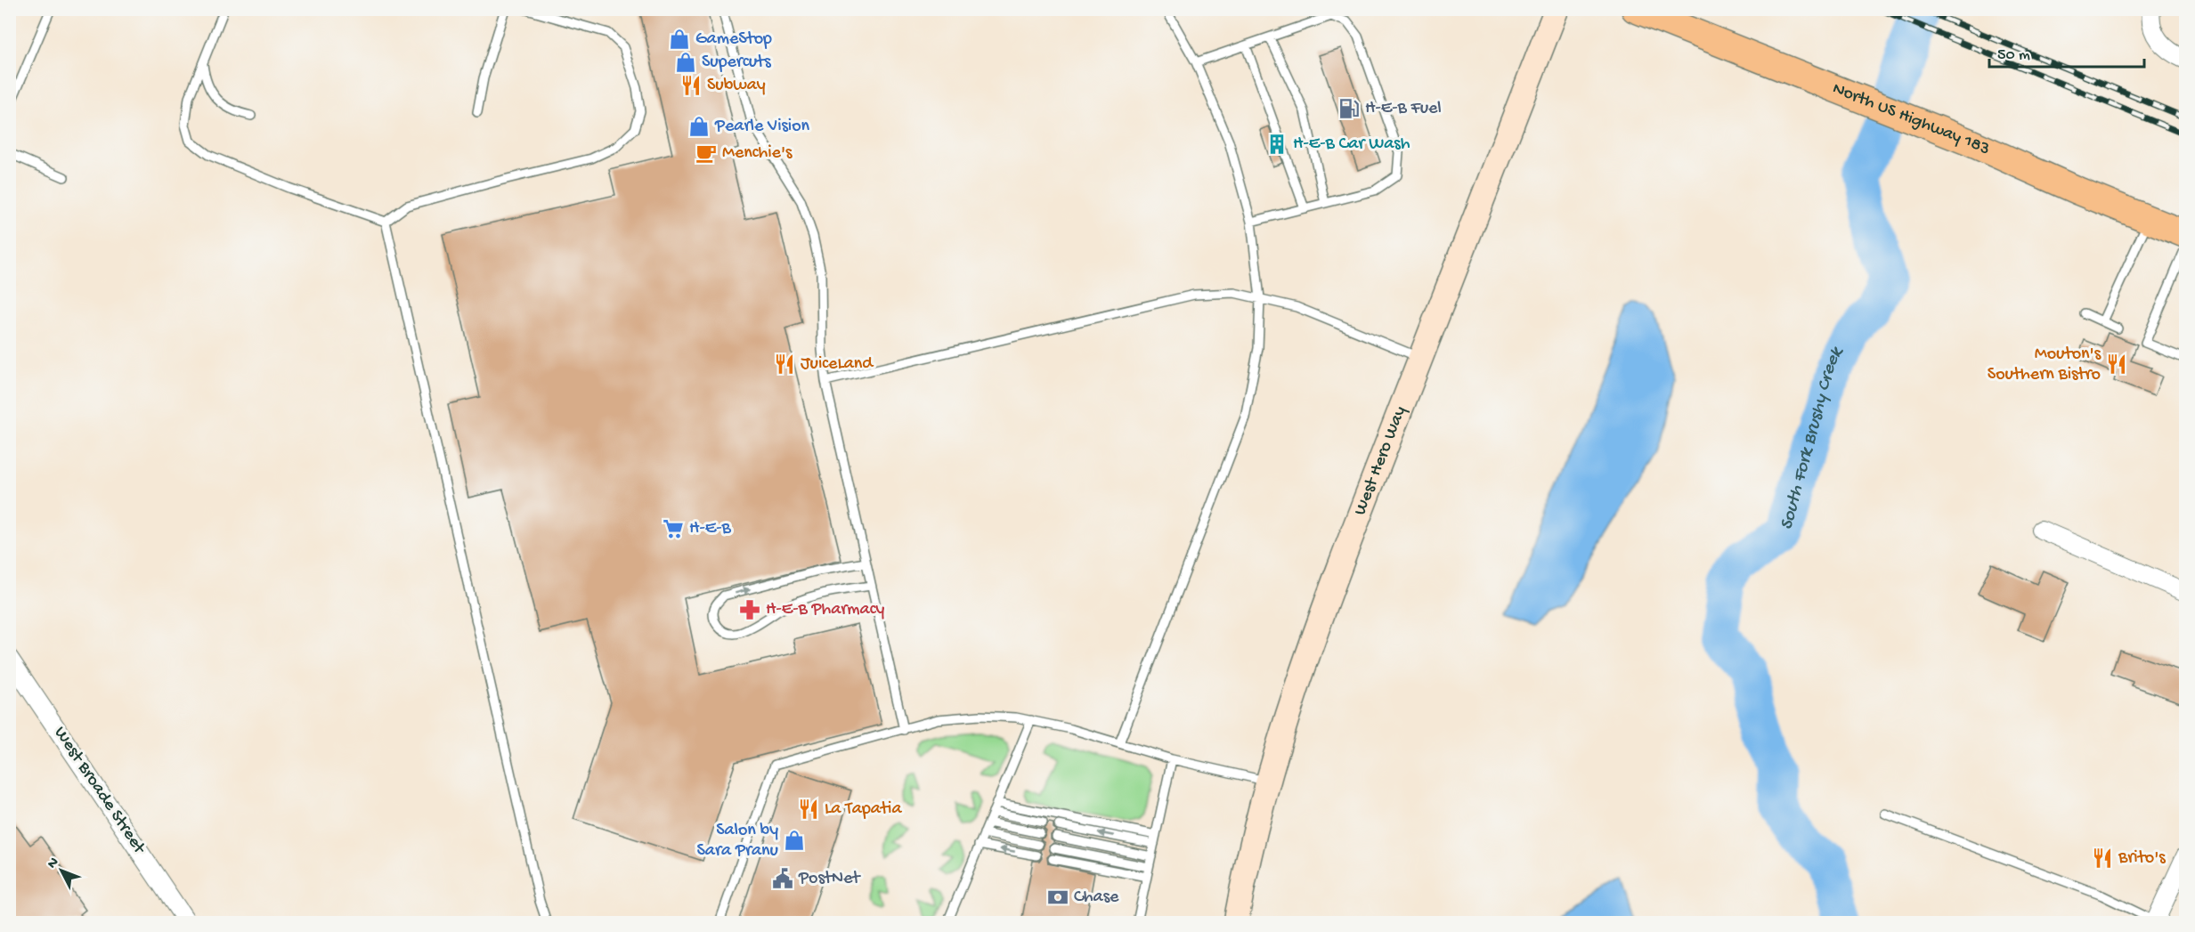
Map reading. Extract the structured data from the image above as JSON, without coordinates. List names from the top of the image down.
{
  "streets": {
    "main road": ["North US Highway 183", "West Hero Way"],
    "street": ["West Broade Street"]
  },
  "water": ["South Fork Brushy Creek"],
  "places": {
    "shop": [
      "GameStop",
      "Supercuts",
      "Pearle Vision",
      "Salon by Sara Pranu"
    ],
    "restaurant": [
      "Subway",
      "JuiceLand",
      "Mouton's Southern Bistro",
      "La Tapatia",
      "Brito's"
    ],
    "fuel station": ["H-E-B Fuel"],
    "building": ["H-E-B Car Wash"],
    "cafe": ["Menchie's"],
    "supermarket": ["H-E-B"],
    "pharmacy": ["H-E-B Pharmacy"],
    "public building": ["PostNet"],
    "bank": ["Chase"]
  },
  "scale_bar": "50 m",
  "north": "top left"
}
